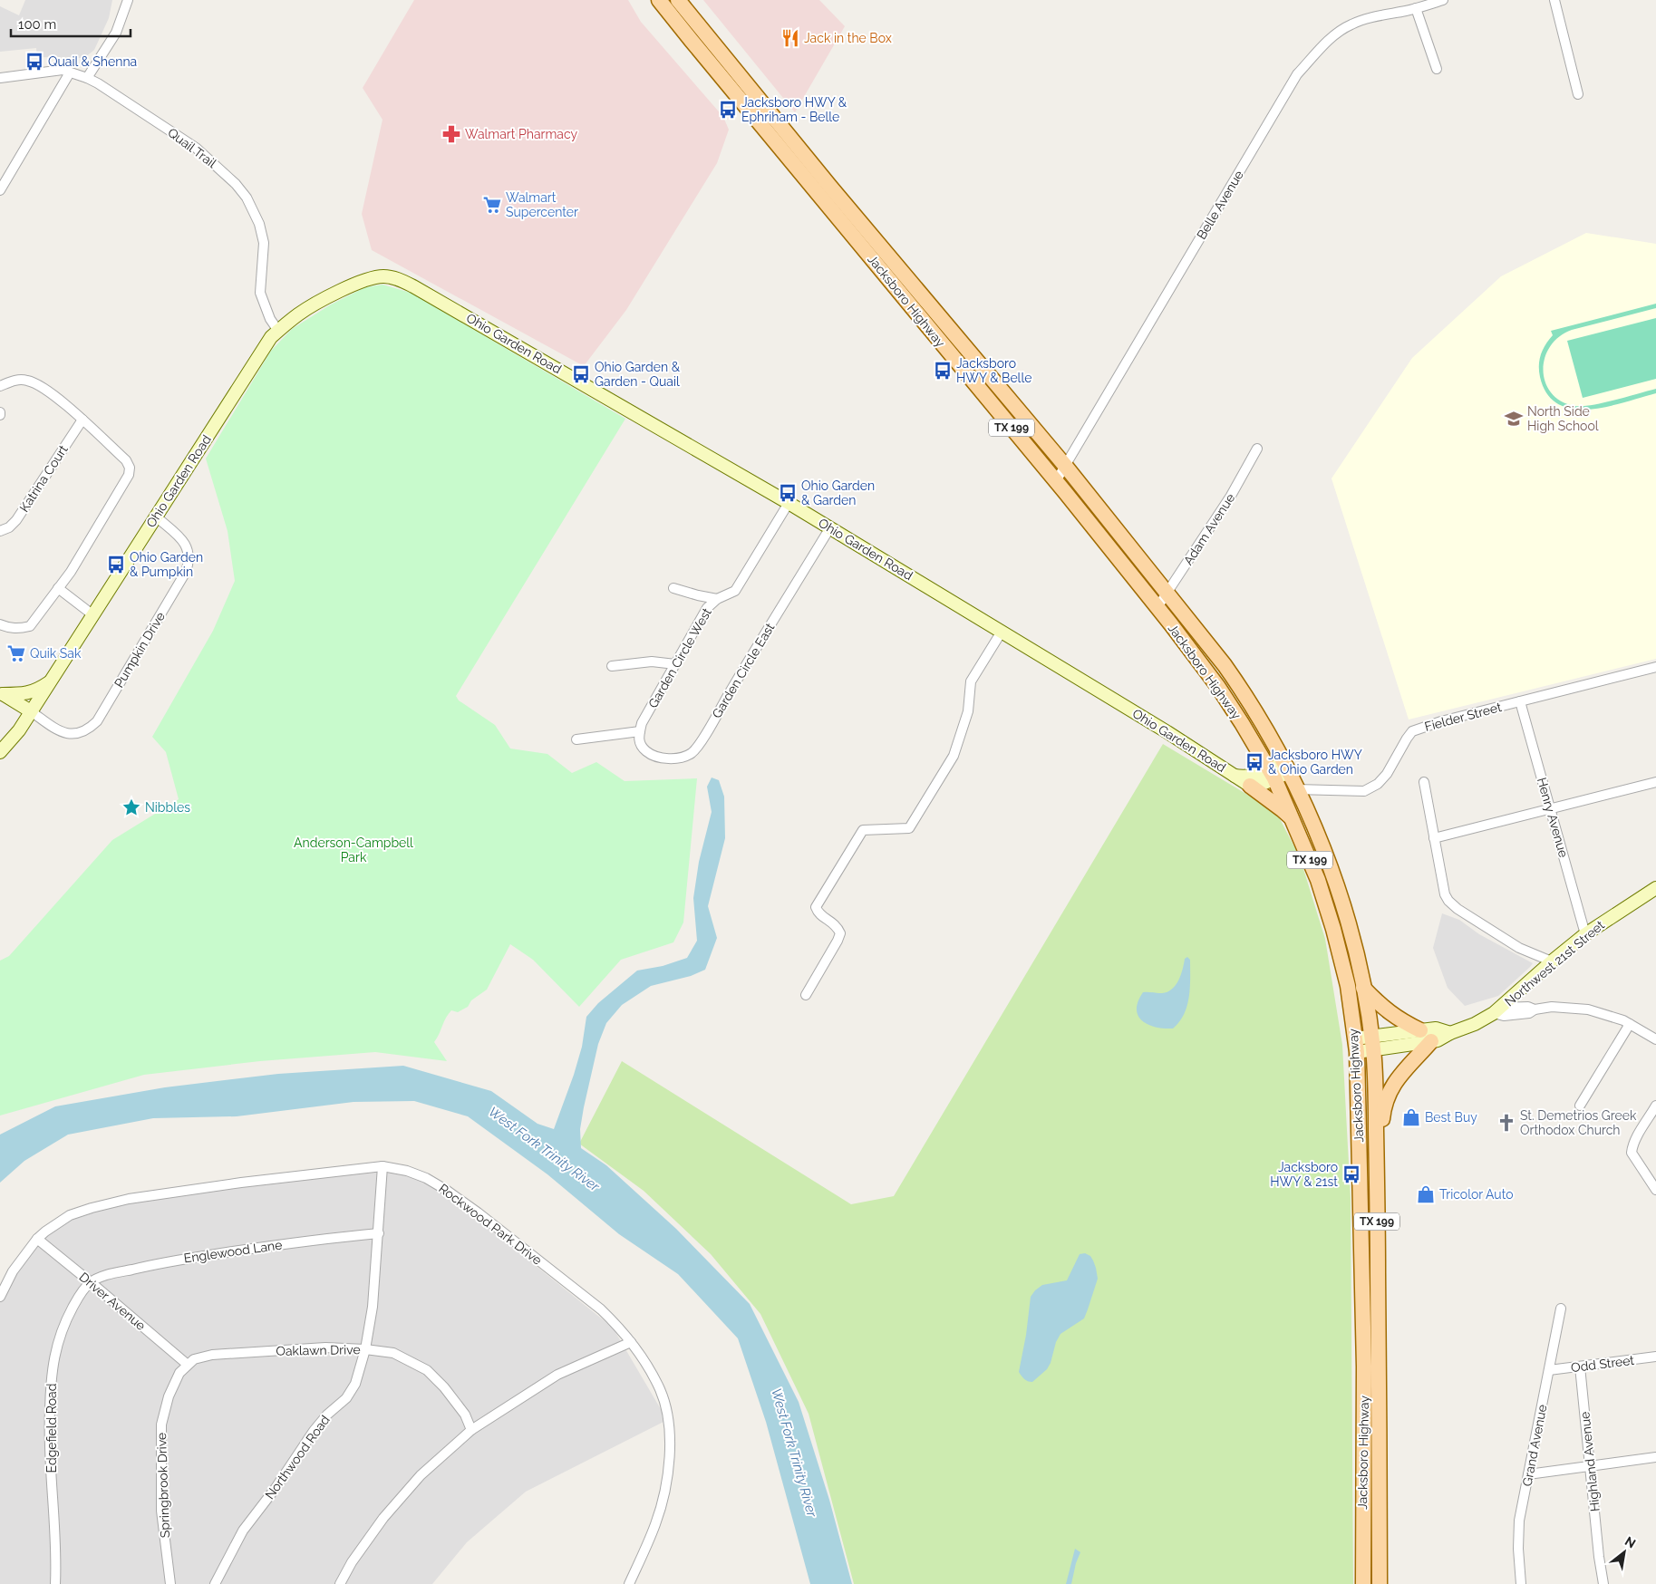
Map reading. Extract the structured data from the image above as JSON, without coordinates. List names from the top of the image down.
{
  "streets": {
    "main road": ["Jacksboro Highway", "TX 199"],
    "street": [
      "Quail Trail",
      "Belle Avenue",
      "Ohio Garden Road",
      "Katrina Court",
      "Adam Avenue",
      "Pumpkin Drive",
      "Garden Circle West",
      "Garden Circle East",
      "Fielder Street",
      "Henry Avenue",
      "Northwest 21st Street",
      "Rockwood Park Drive",
      "Englewood Lane",
      "Driver Avenue",
      "Oaklawn Drive",
      "Odd Street",
      "Edgefield Road",
      "Grand Avenue",
      "Northwood Road",
      "Highland Avenue",
      "Springbrook Drive"
    ]
  },
  "crossings": [
    ["Quail Trail", "Ohio Garden Road"],
    ["Belle Avenue", "Jacksboro Highway"],
    ["Jacksboro Highway", "Ohio Garden Road"],
    ["Jacksboro Highway", "Adam Avenue"],
    ["Jacksboro Highway", "Fielder Street"],
    ["Jacksboro Highway", "Northwest 21st Street"],
    ["Ohio Garden Road", "Pumpkin Drive"],
    ["Ohio Garden Road", "Garden Circle West"],
    ["Ohio Garden Road", "Garden Circle East"],
    ["Garden Circle West", "Garden Circle East"],
    ["Fielder Street", "Henry Avenue"],
    ["Henry Avenue", "Northwest 21st Street"],
    ["Rockwood Park Drive", "Driver Avenue"],
    ["Rockwood Park Drive", "Northwood Road"],
    ["Englewood Lane", "Driver Avenue"],
    ["Englewood Lane", "Edgefield Road"],
    ["Englewood Lane", "Northwood Road"],
    ["Driver Avenue", "Oaklawn Drive"],
    ["Driver Avenue", "Edgefield Road"],
    ["Driver Avenue", "Springbrook Drive"],
    ["Oaklawn Drive", "Northwood Road"],
    ["Oaklawn Drive", "Springbrook Drive"],
    ["Odd Street", "Grand Avenue"],
    ["Odd Street", "Highland Avenue"]
  ],
  "water": ["West Fork Trinity River"],
  "parks": ["Anderson-Campbell Park"],
  "places": {
    "restaurant": ["Jack in the Box"],
    "bus stop": [
      "Quail & Shenna",
      "Jacksboro HWY & Ephriham - Belle",
      "Jacksboro HWY & Belle",
      "Ohio Garden & Garden - Quail",
      "Ohio Garden & Garden",
      "Ohio Garden & Pumpkin",
      "Jacksboro HWY & Ohio Garden",
      "Jacksboro HWY & 21st"
    ],
    "pharmacy": ["Walmart Pharmacy"],
    "supermarket": ["Walmart Supercenter", "Quik Sak"],
    "school or university": ["North Side High School"],
    "place": ["Nibbles"],
    "shop": ["Best Buy", "Tricolor Auto"],
    "church": ["St. Demetrios Greek Orthodox Church"]
  },
  "scale_bar": "100 m",
  "north": "top right"
}
